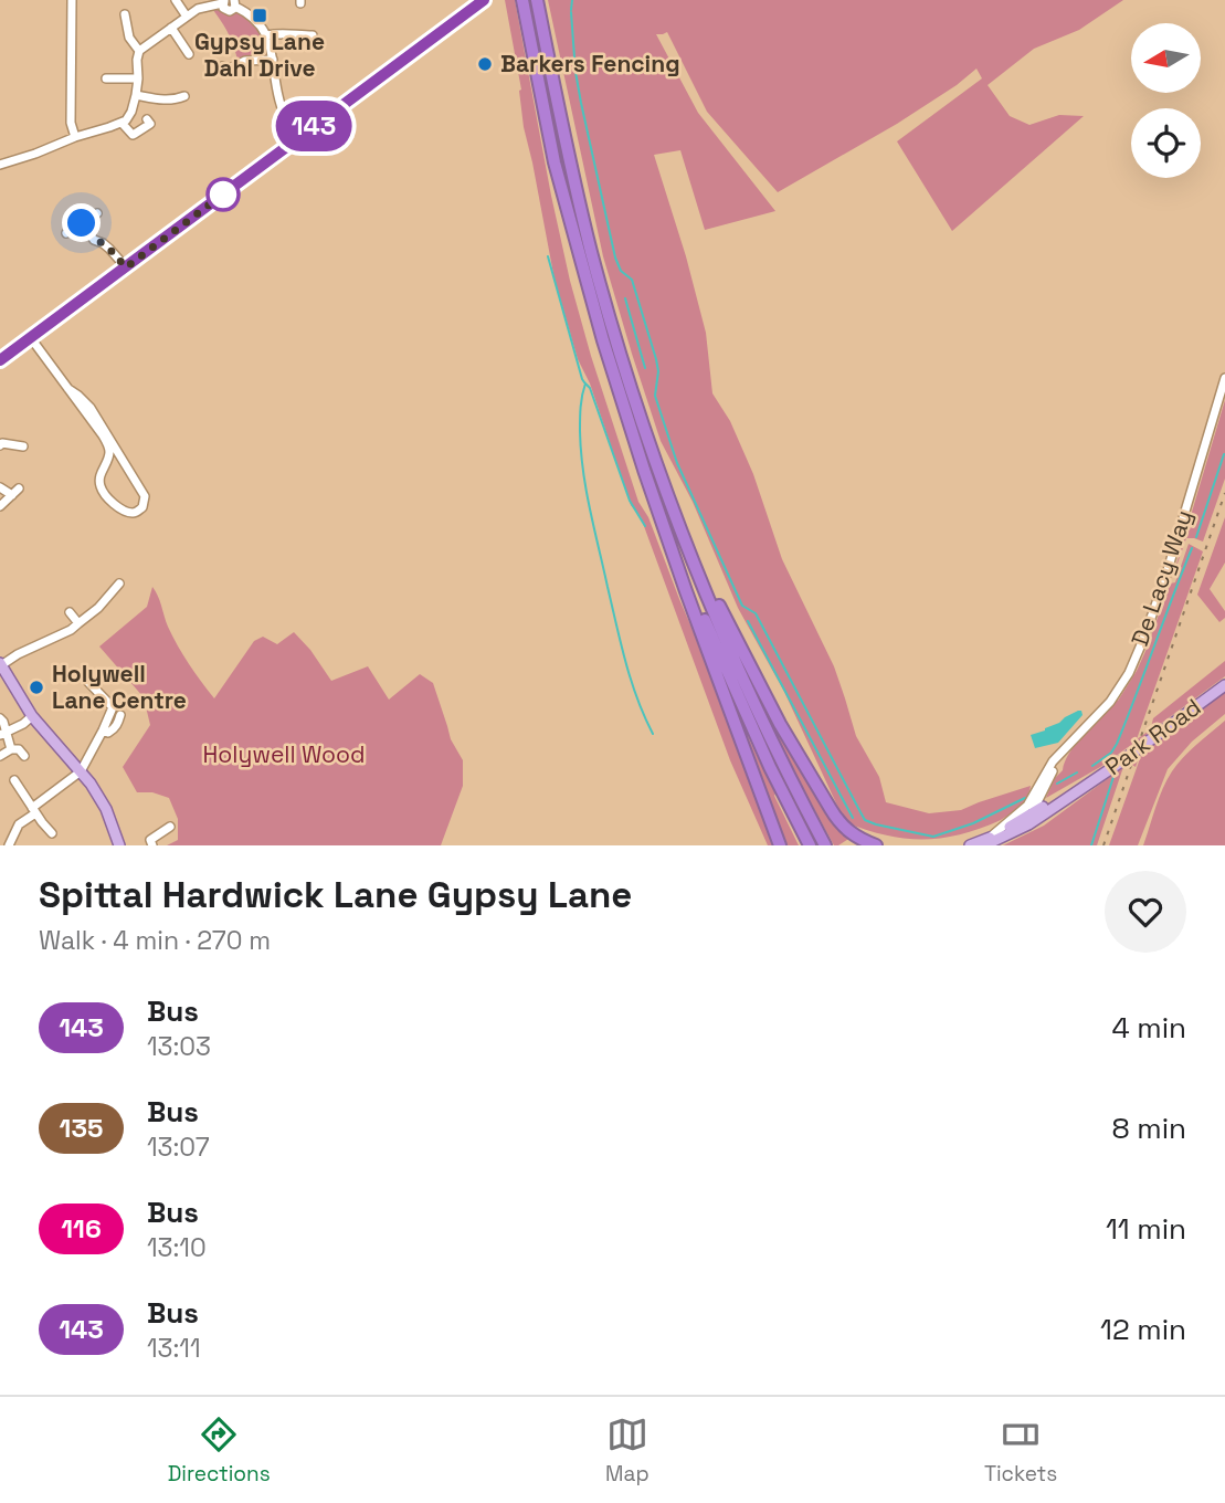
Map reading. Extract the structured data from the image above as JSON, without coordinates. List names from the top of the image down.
{
  "streets": {
    "main road": ["Park Road"],
    "street": ["De Lacy Way"]
  },
  "crossings": [
    ["De Lacy Way", "Park Road"]
  ],
  "parks": ["Holywell Wood"],
  "places": {
    "transit": ["Gypsy Lane Dahl Drive"],
    "other": ["Barkers Fencing", "Holywell Lane Centre"]
  },
  "lines": ["bus line 143"],
  "north": "left",
  "page": {
    "on_map": "143",
    "heading": ["Spittal Hardwick Lane Gypsy Lane", "Walk · 4 min · 270 m"],
    "list": [
      {
        "mark": "143",
        "name": "Bus",
        "note": "13:03",
        "value": "4 min"
      },
      {
        "mark": "135",
        "name": "Bus",
        "note": "13:07",
        "value": "8 min"
      },
      {
        "mark": "116",
        "name": "Bus",
        "note": "13:10",
        "value": "11 min"
      },
      {
        "mark": "143",
        "name": "Bus",
        "note": "13:11",
        "value": "12 min"
      }
    ],
    "tabs": ["Directions", "Map", "Tickets"]
  }
}
